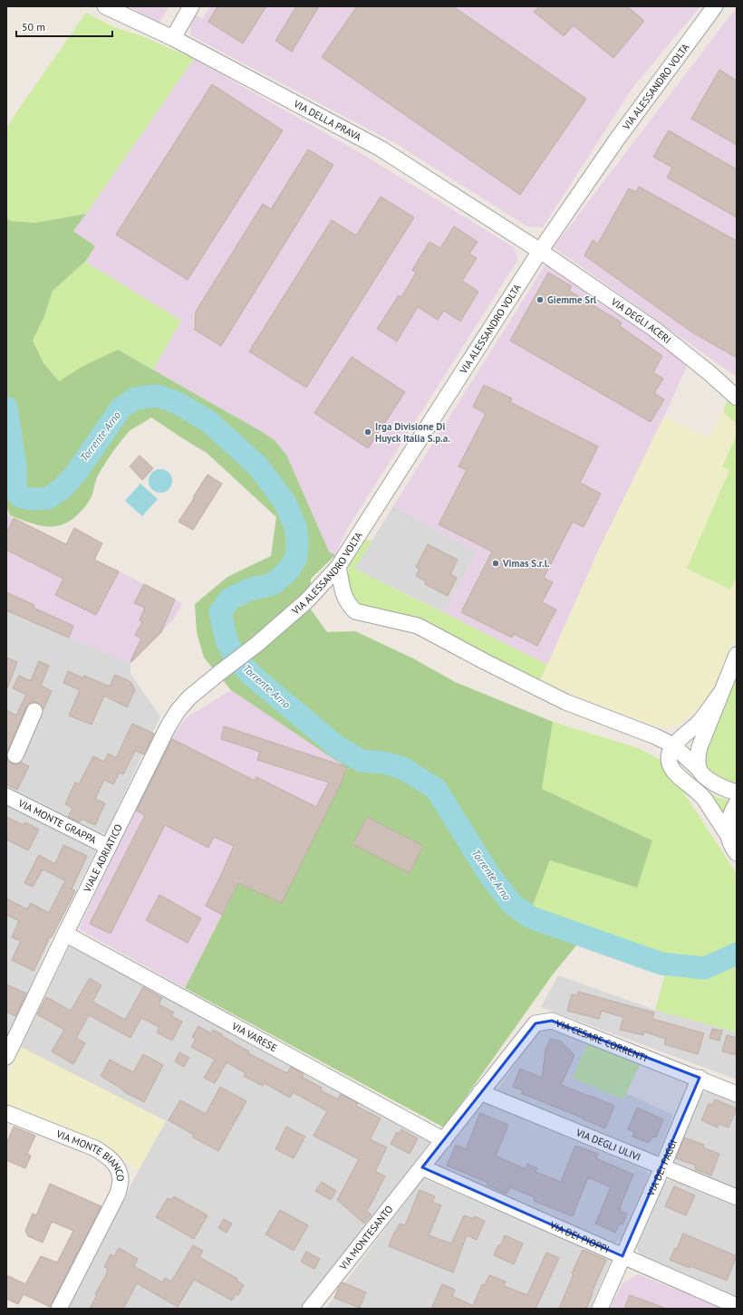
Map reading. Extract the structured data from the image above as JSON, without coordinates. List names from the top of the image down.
{
  "streets": {
    "street": [
      "VIA ALESSANDRO VOLTA",
      "VIA DELLA PRAVA",
      "VIA DEGLI ACERI",
      "VIA MONTE GRAPPA",
      "VIALE ADRIATICO",
      "VIA VARESE",
      "VIA CESARE CORRENTI",
      "VIA DEGLI ULIVI",
      "VIA MONTE BIANCO",
      "VIA DEI FAGGI",
      "VIA DEI PIOPPI",
      "VIA MONTESANTO"
    ]
  },
  "crossings": [
    ["VIA ALESSANDRO VOLTA", "VIA DELLA PRAVA"],
    ["VIA ALESSANDRO VOLTA", "VIA DEGLI ACERI"],
    ["VIA ALESSANDRO VOLTA", "VIALE ADRIATICO"],
    ["VIA DELLA PRAVA", "VIA DEGLI ACERI"],
    ["VIA MONTE GRAPPA", "VIALE ADRIATICO"],
    ["VIALE ADRIATICO", "VIA VARESE"],
    ["VIA VARESE", "VIA CESARE CORRENTI"],
    ["VIA CESARE CORRENTI", "VIA DEGLI ULIVI"],
    ["VIA CESARE CORRENTI", "VIA DEI FAGGI"],
    ["VIA CESARE CORRENTI", "VIA DEI PIOPPI"],
    ["VIA CESARE CORRENTI", "VIA MONTESANTO"],
    ["VIA DEGLI ULIVI", "VIA DEI FAGGI"],
    ["VIA DEI FAGGI", "VIA DEI PIOPPI"],
    ["VIA DEI PIOPPI", "VIA MONTESANTO"]
  ],
  "water": ["Torrente Arno"],
  "places": ["Giemme Srl", "Irga Divisione Di Huyck Italia S.p.a.", "Vimas S.r.l."],
  "scale_bar": "50 m"
}
